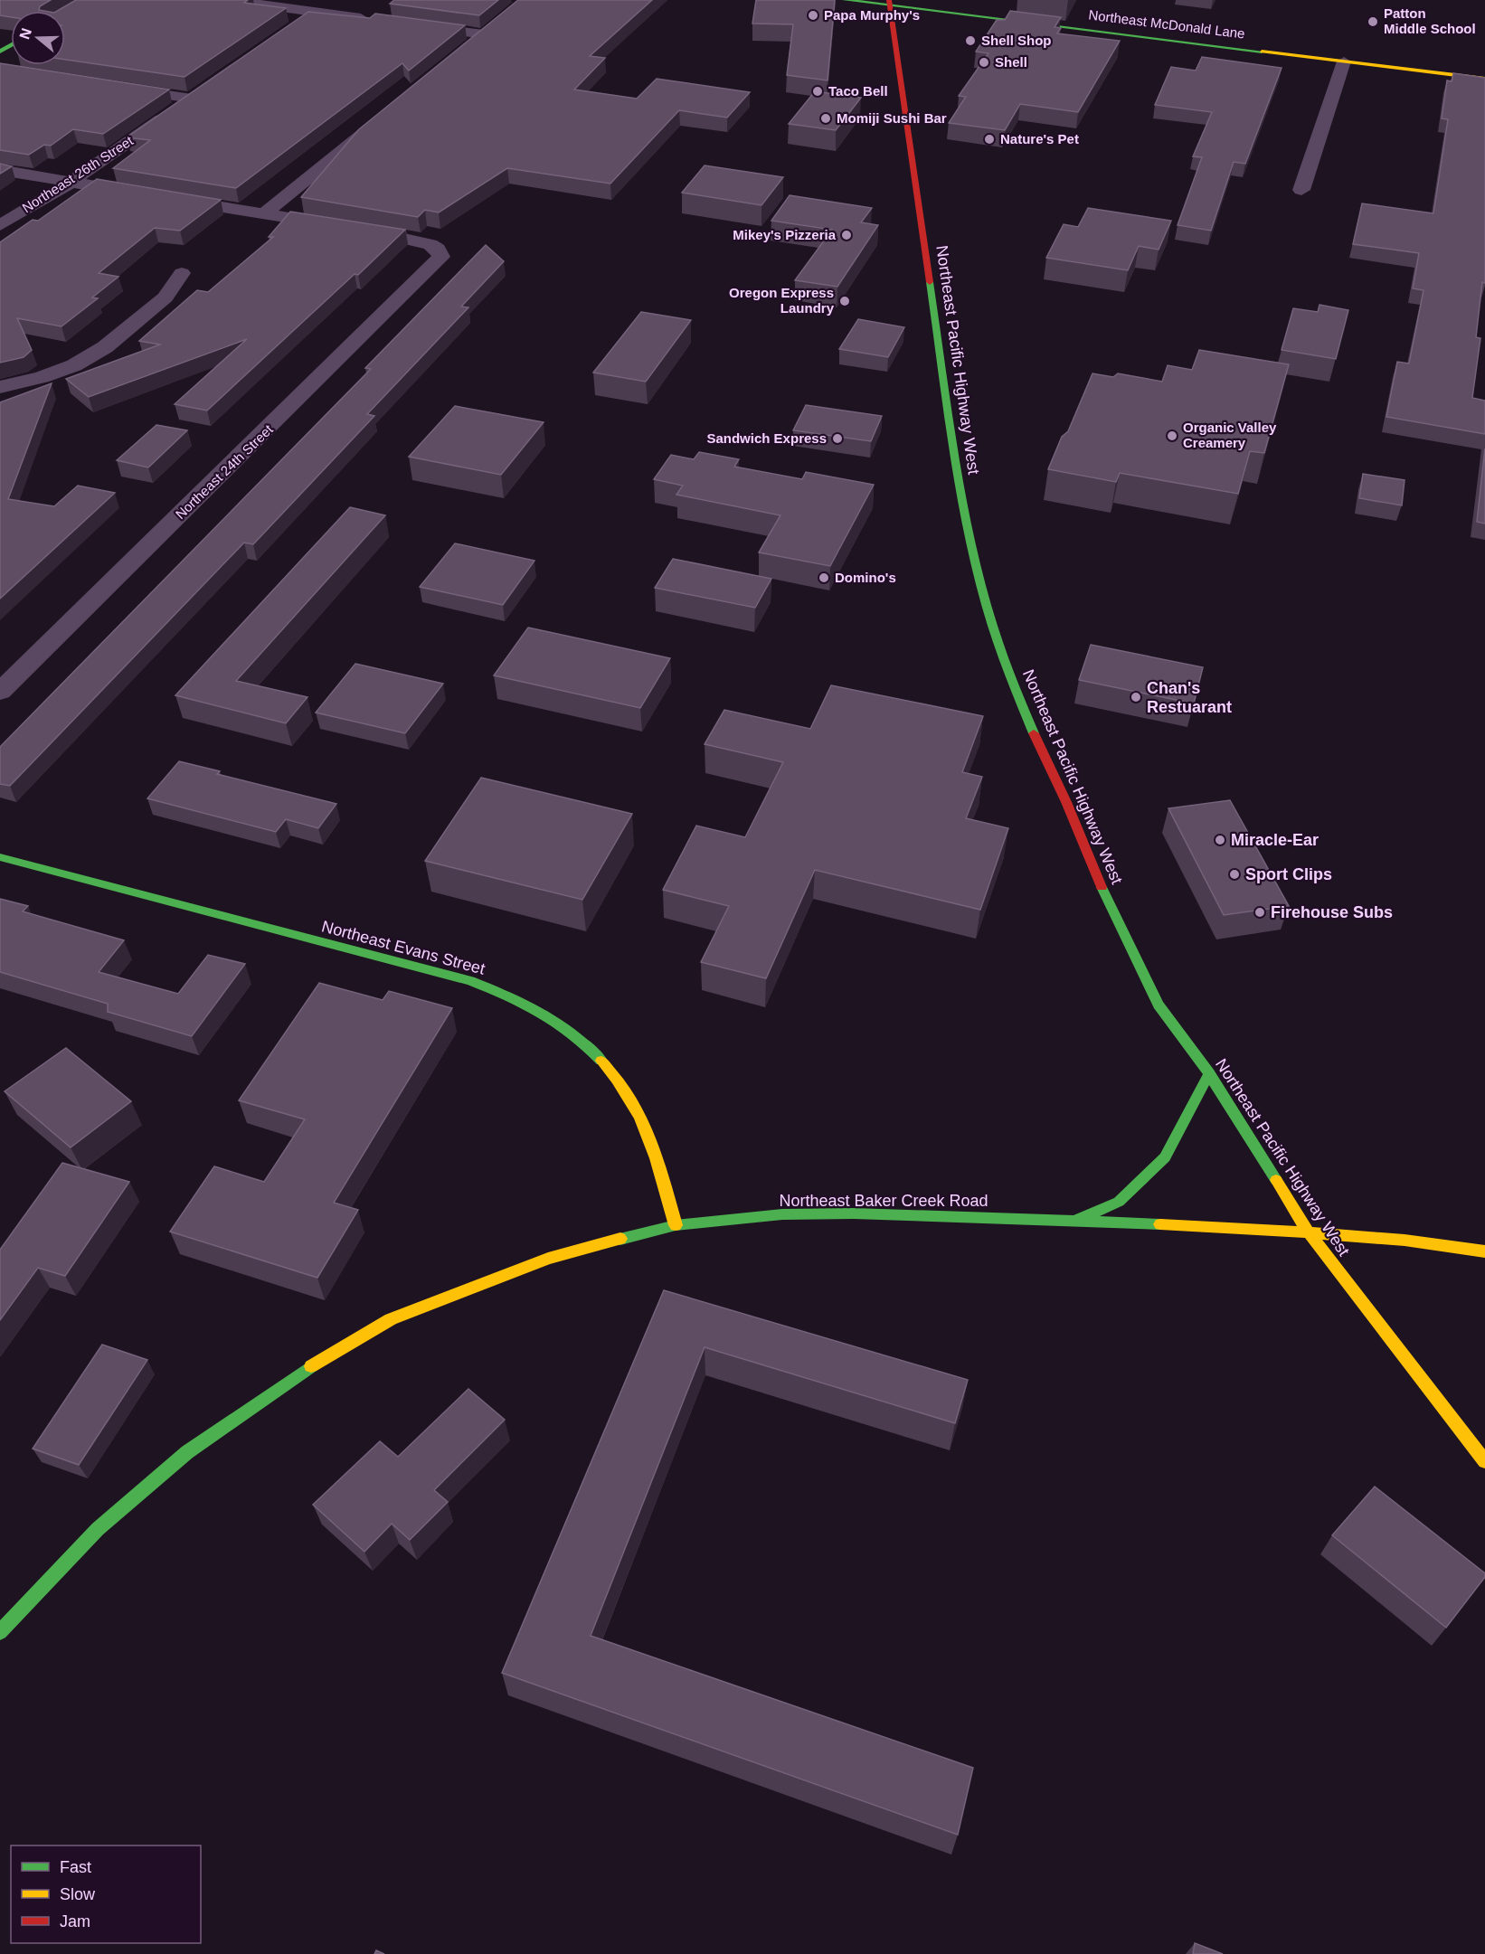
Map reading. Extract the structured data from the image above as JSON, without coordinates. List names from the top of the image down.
{
  "streets": {
    "main road": [
      "Northeast McDonald Lane",
      "Northeast Pacific Highway West",
      "Northeast Evans Street",
      "Northeast Baker Creek Road"
    ],
    "street": ["Northeast 26th Street", "Northeast 24th Street"]
  },
  "crossings": [
    ["Northeast McDonald Lane", "Northeast Pacific Highway West"],
    ["Northeast Pacific Highway West", "Northeast Baker Creek Road"],
    ["Northeast Evans Street", "Northeast Baker Creek Road"]
  ],
  "places": [
    "Papa Murphy's",
    "Patton Middle School",
    "Shell Shop",
    "Shell",
    "Taco Bell",
    "Momiji Sushi Bar",
    "Nature's Pet",
    "Mikey's Pizzeria",
    "Oregon Express Laundry",
    "Organic Valley Creamery",
    "Sandwich Express",
    "Domino's",
    "Chan's Restuarant",
    "Miracle-Ear",
    "Sport Clips",
    "Firehouse Subs"
  ],
  "legend": ["Fast", "Slow", "Jam"],
  "north": "left"
}
